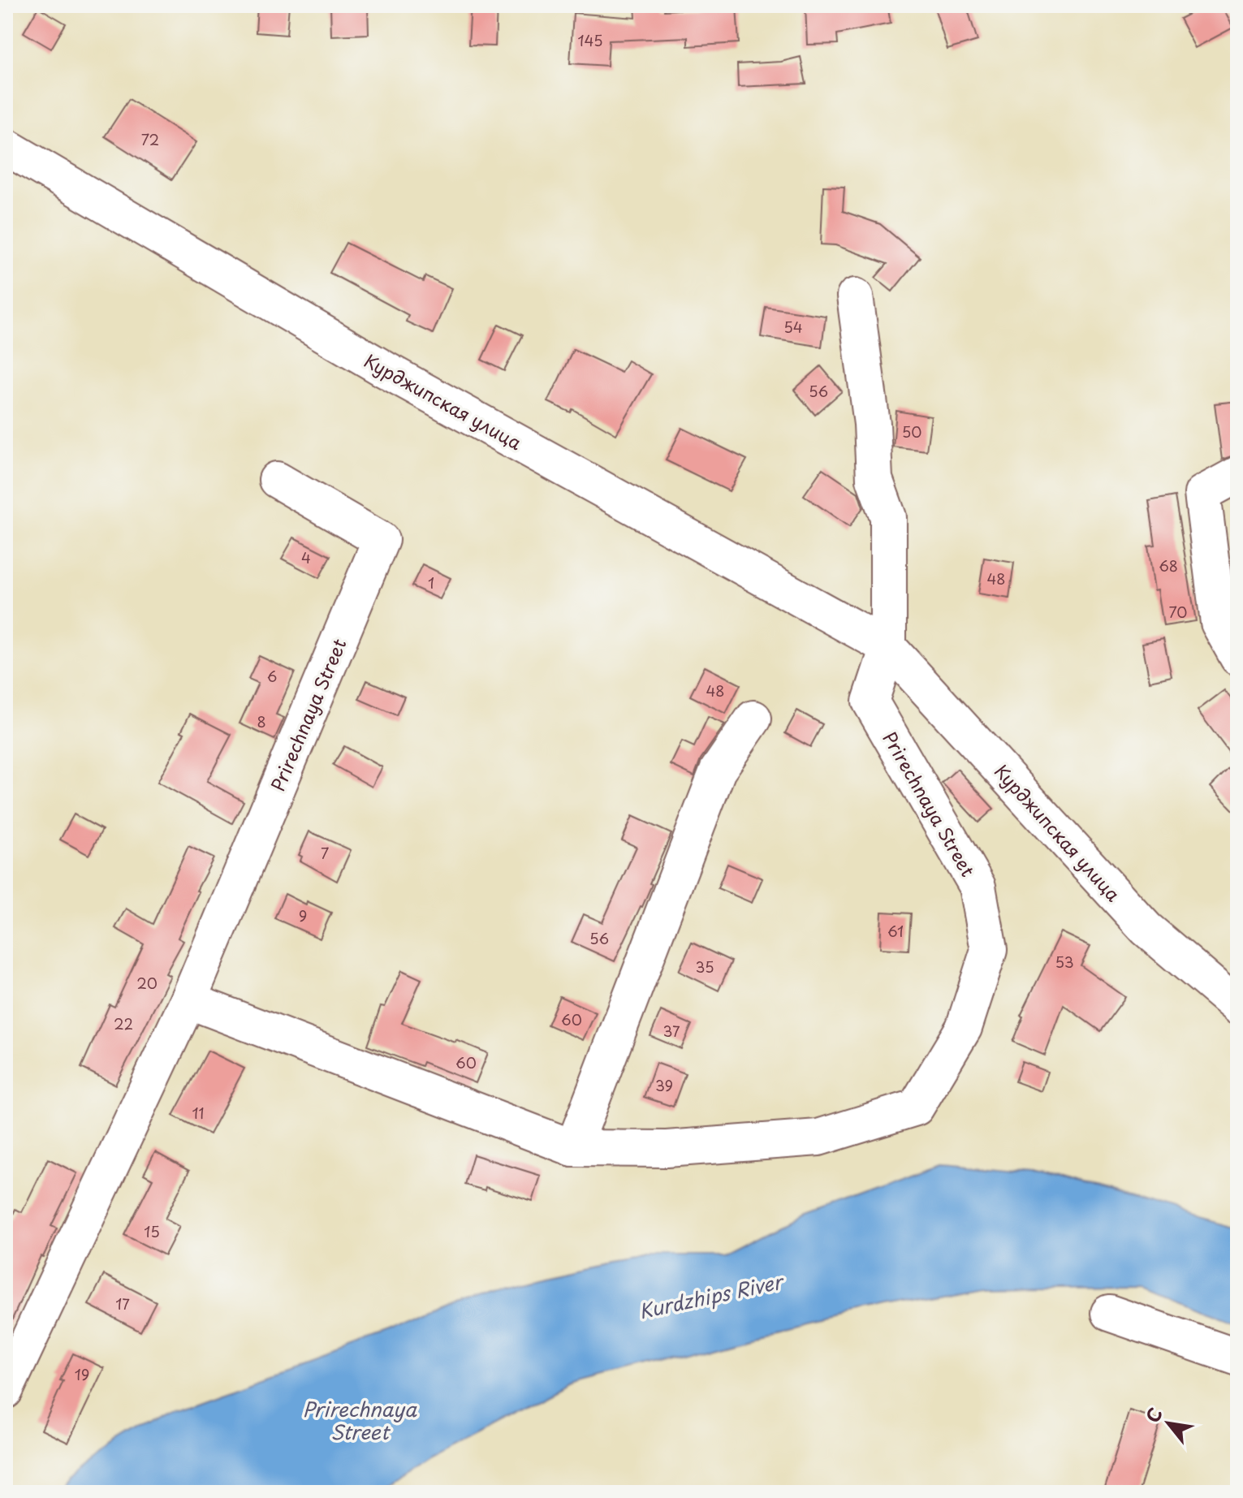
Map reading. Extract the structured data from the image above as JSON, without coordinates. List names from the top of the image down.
{
  "streets": {
    "street": ["Курджипская улица", "Prirechnaya Street"]
  },
  "crossings": [
    ["Курджипская улица", "Prirechnaya Street"]
  ],
  "water": ["Kurdzhips River", "Prirechnaya Street"],
  "house_numbers": [
    "145",
    "72",
    "54",
    "56",
    "50",
    "4",
    "68",
    "48",
    "1",
    "70",
    "6",
    "48",
    "8",
    "7",
    "9",
    "61",
    "56",
    "53",
    "35",
    "20",
    "60",
    "22",
    "37",
    "60",
    "39",
    "11",
    "15",
    "17",
    "19"
  ],
  "north": "top left"
}
